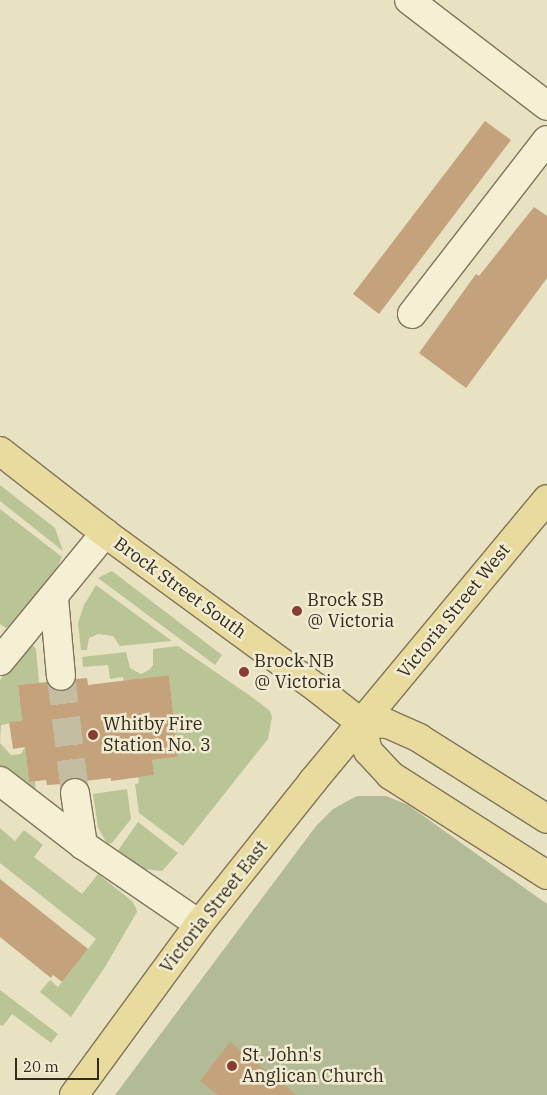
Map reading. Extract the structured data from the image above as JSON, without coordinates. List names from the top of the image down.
{
  "streets": {
    "main road": ["Brock Street South", "Victoria Street West", "Victoria Street East"]
  },
  "crossings": [
    ["Brock Street South", "Victoria Street West"],
    ["Brock Street South", "Victoria Street East"],
    ["Victoria Street West", "Victoria Street East"]
  ],
  "places": [
    "Brock SB @ Victoria",
    "Brock NB @ Victoria",
    "Whitby Fire Station No. 3",
    "St. John's Anglican Church"
  ],
  "scale_bar": "20 m"
}
